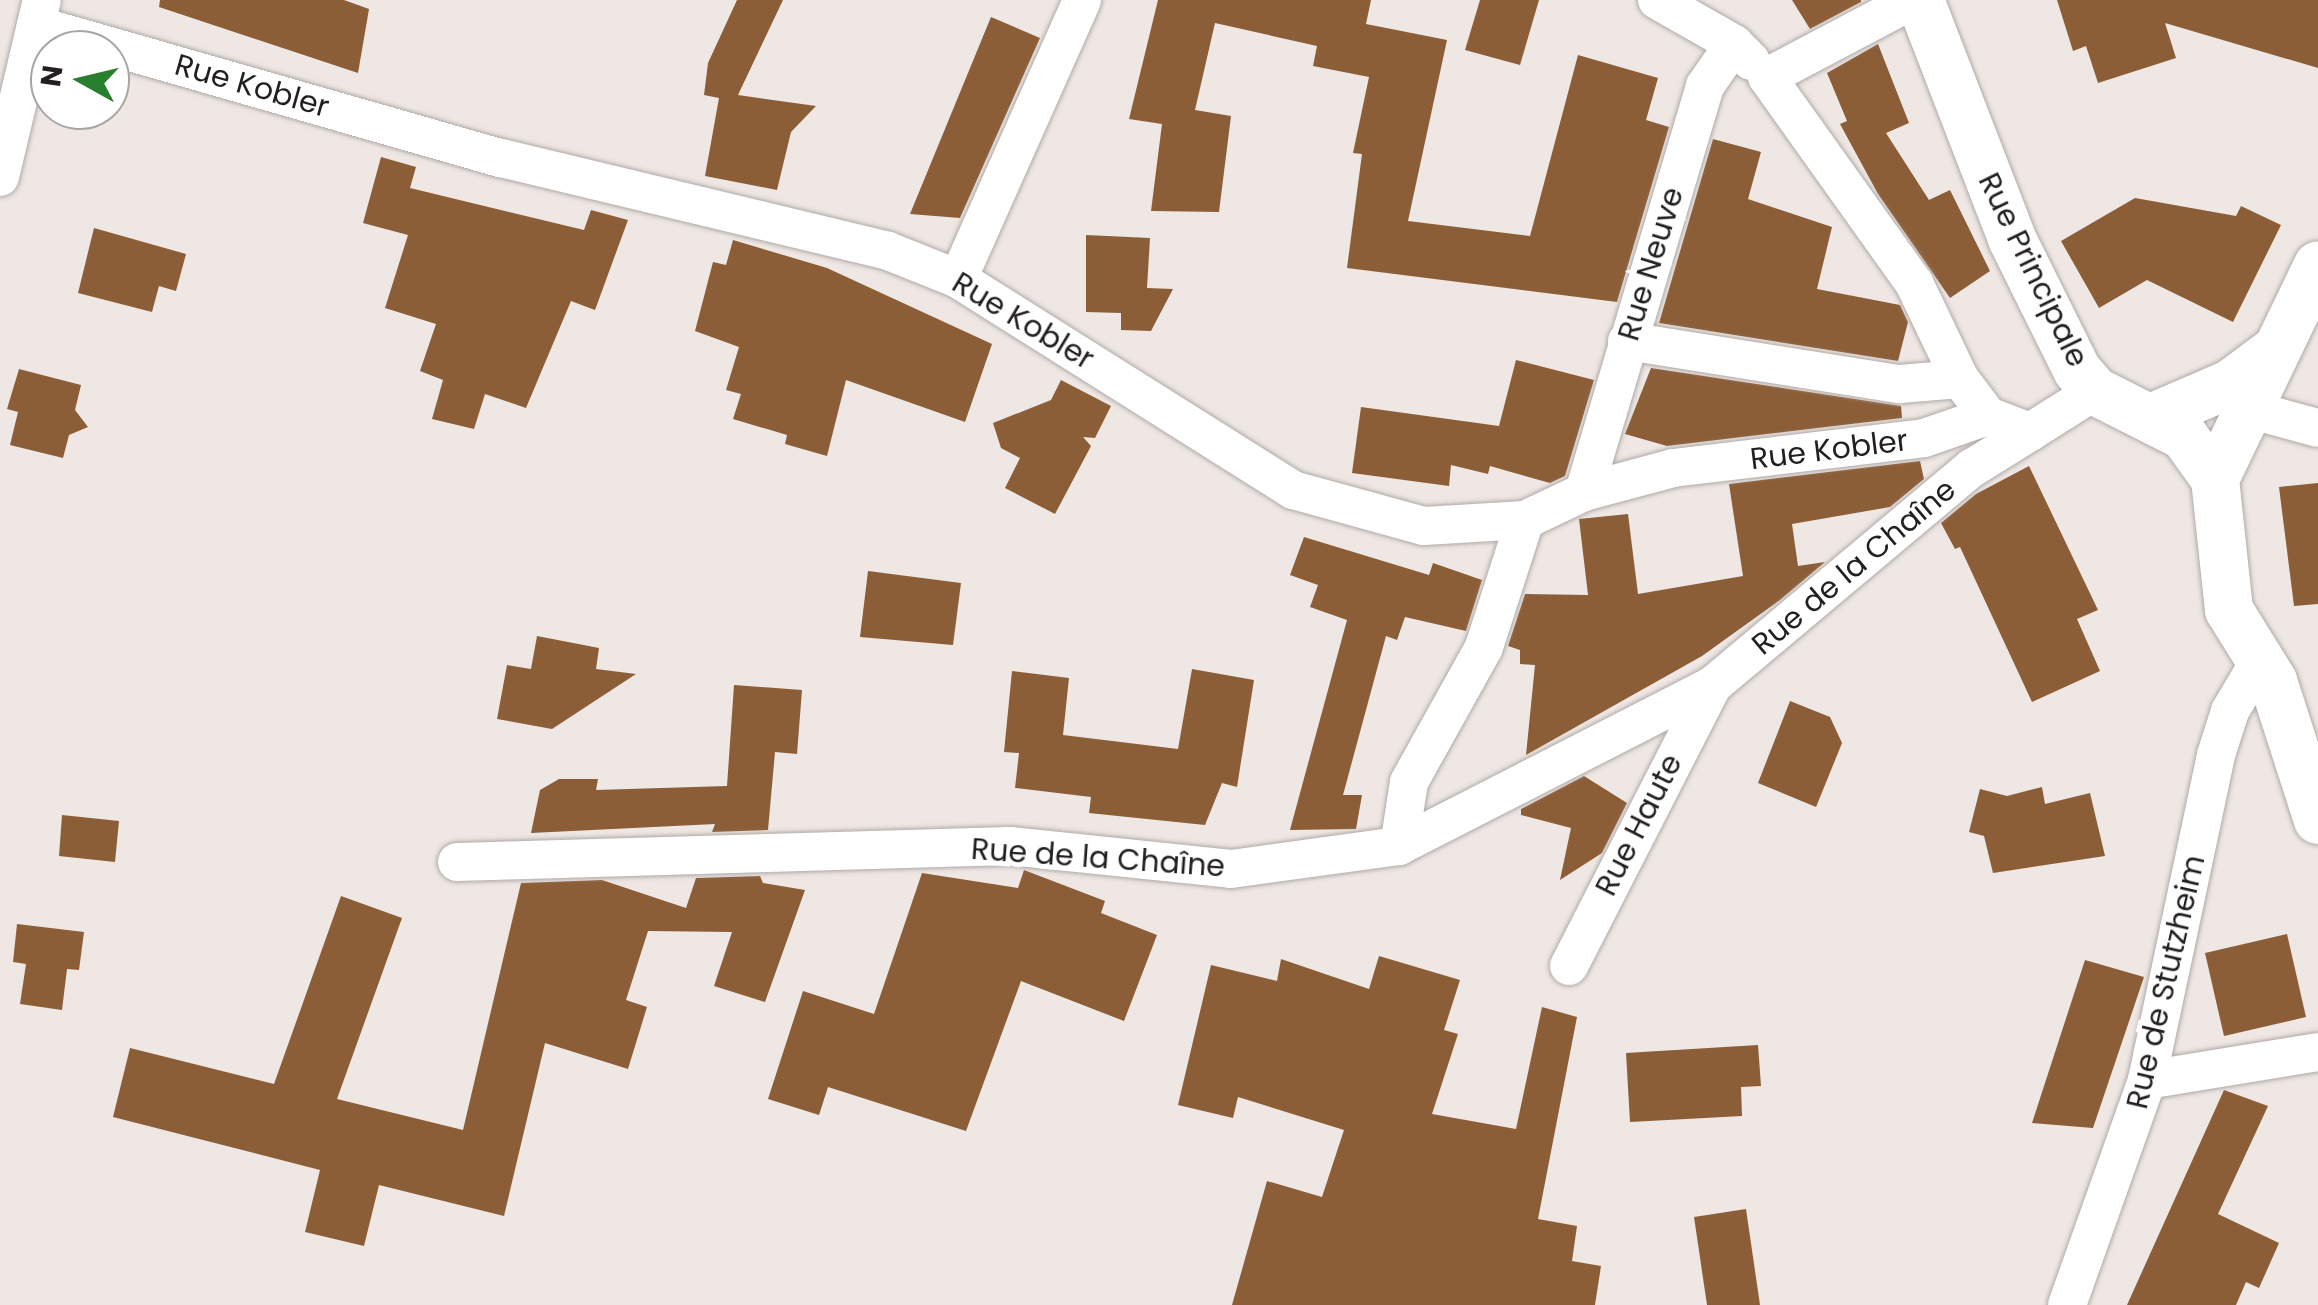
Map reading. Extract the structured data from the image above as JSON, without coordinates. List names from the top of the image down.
{
  "streets": {
    "street": [
      "Rue Kobler",
      "Rue Neuve",
      "Rue Principale",
      "Rue de la Chaîne",
      "Rue Haute",
      "Rue de Stutzheim"
    ]
  },
  "crossings": [
    ["Rue Kobler", "Rue Neuve"],
    ["Rue Principale", "Rue de la Chaîne"],
    ["Rue Principale", "Rue de Stutzheim"],
    ["Rue de la Chaîne", "Rue Haute"]
  ],
  "north": "left"
}
